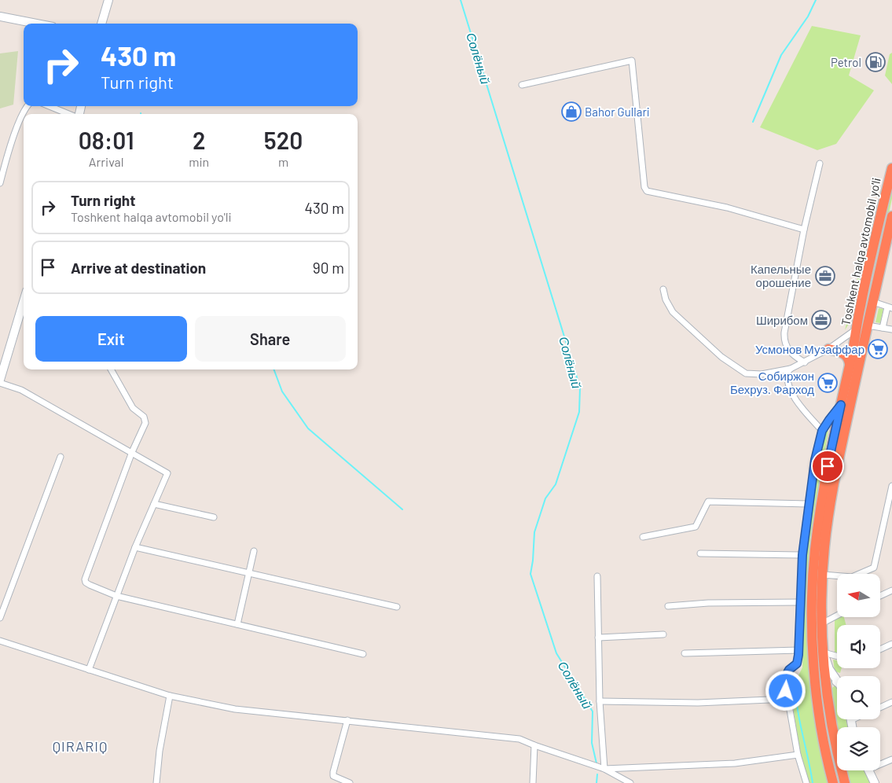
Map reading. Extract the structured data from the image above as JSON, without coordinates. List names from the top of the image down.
{
  "streets": {
    "highway": ["Toshkent halqa avtomobil yo'li"]
  },
  "districts": ["QIRARIQ"],
  "water": ["Солёный"],
  "places": {
    "fuel station": ["Petrol"],
    "shop": ["Bahor Gullari"],
    "office": ["Капельные орошение", "Ширибом"],
    "supermarket": ["Усмонов Музаффар", "Собиржон Бехруз. Фарход"]
  },
  "north": "left",
  "page": {
    "turn": ["430 m", "Turn right"],
    "eta": [
      "08:01",
      "Arrival",
      "2",
      "min",
      "520",
      "m"
    ],
    "list": [
      {
        "name": "Turn right",
        "note": "Toshkent halqa avtomobil yo'li",
        "value": "430 m"
      },
      {
        "name": "Arrive at destination",
        "value": "90 m"
      }
    ],
    "buttons": ["Exit", "Share"]
  }
}
